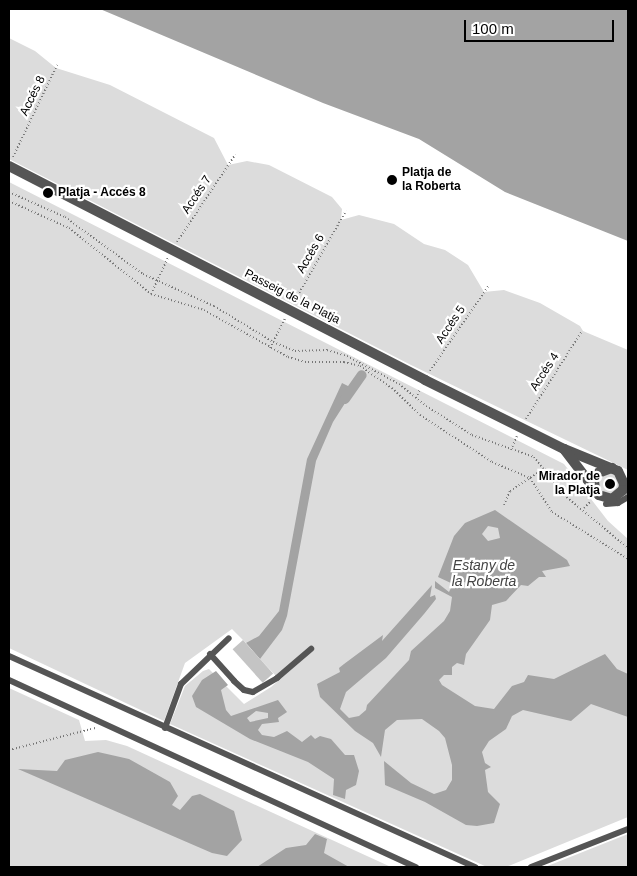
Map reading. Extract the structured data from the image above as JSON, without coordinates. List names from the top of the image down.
{
  "streets": {
    "street": ["Passeig de la Platja"],
    "path": [
      "Accés 8",
      "Accés 7",
      "Accés 6",
      "Accés 5",
      "Accés 4"
    ]
  },
  "crossings": [
    ["Accés 8", "Passeig de la Platja"]
  ],
  "water": ["Estany de la Roberta"],
  "places": ["Platja de la Roberta", "Platja - Accés 8", "Mirador de la Platja"],
  "scale_bar": "100 m"
}
